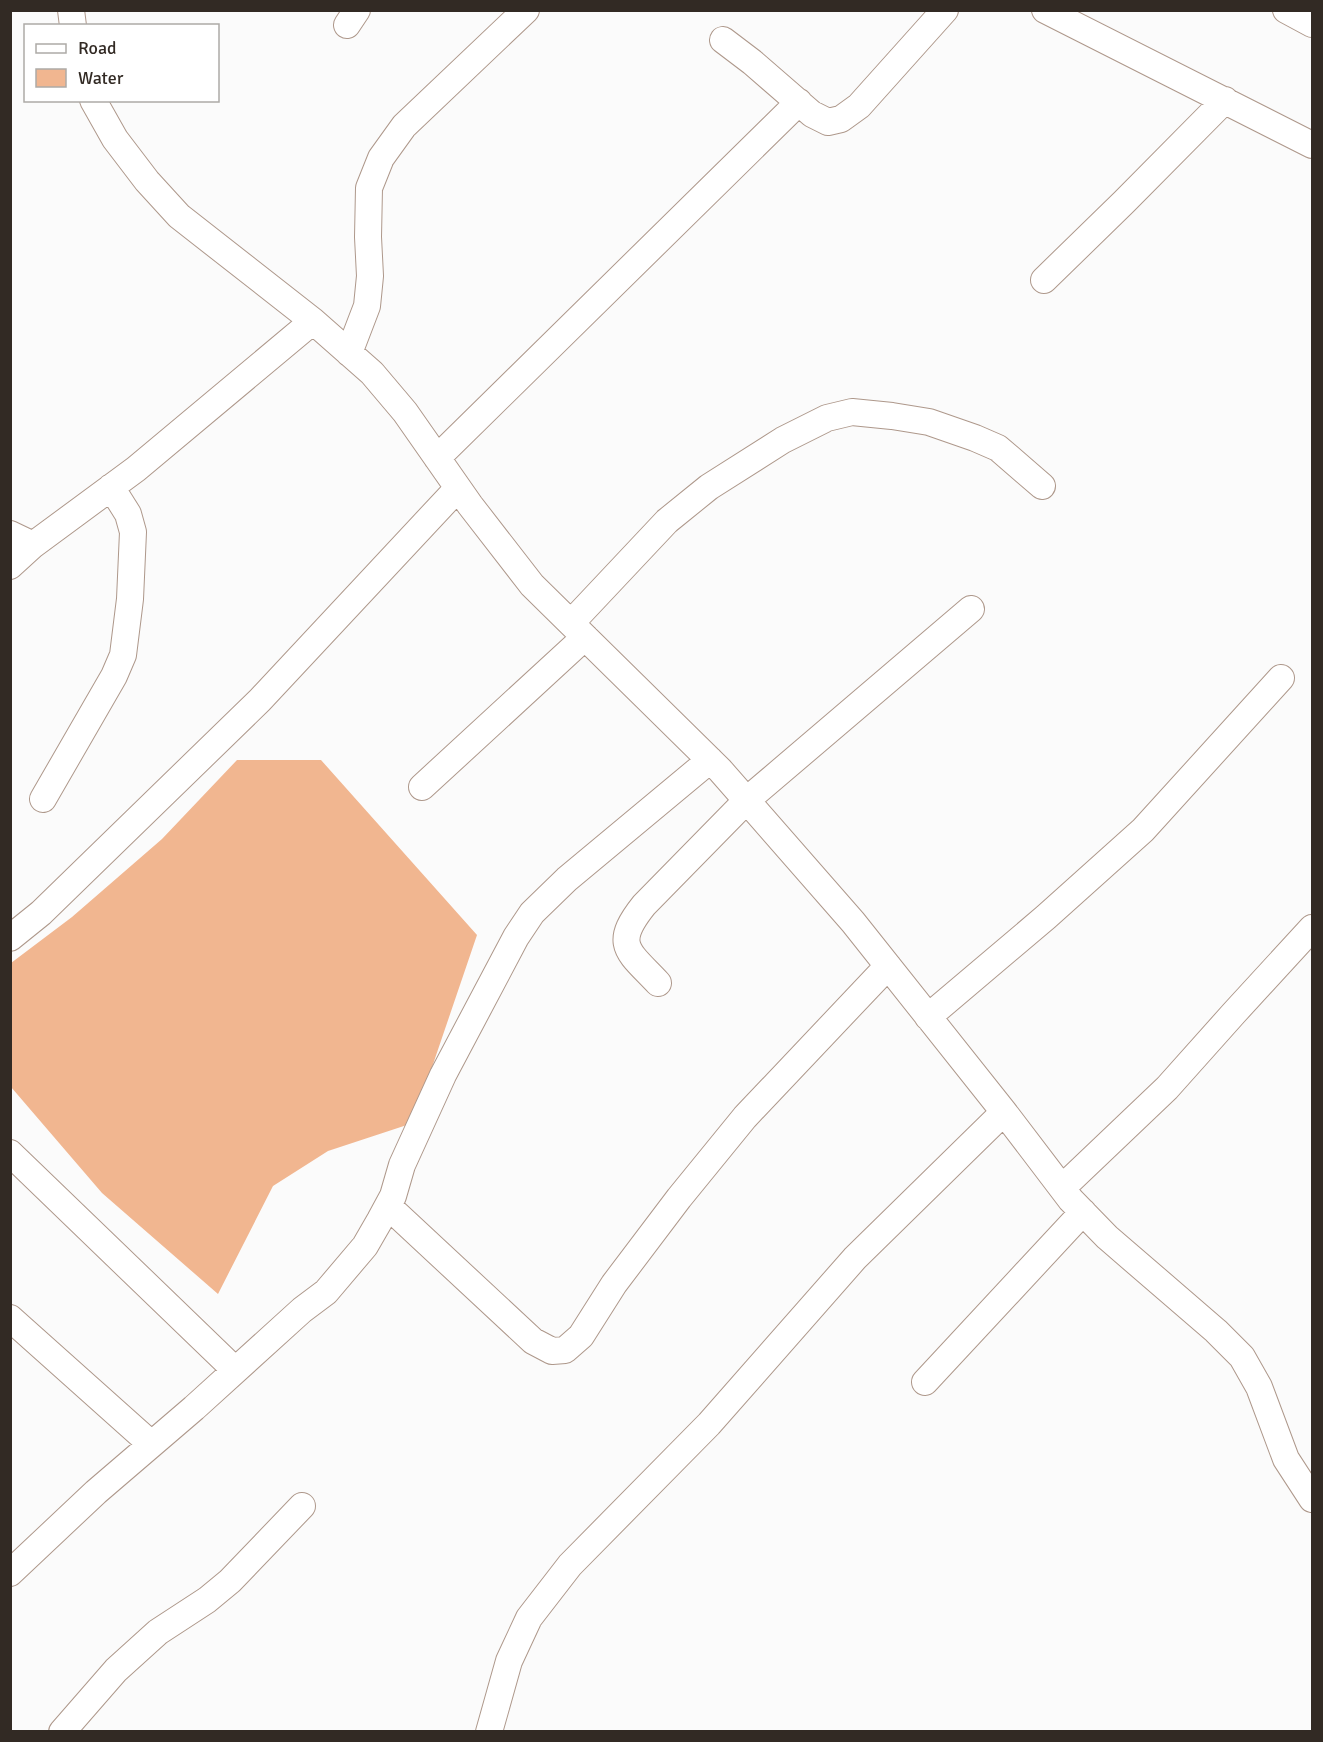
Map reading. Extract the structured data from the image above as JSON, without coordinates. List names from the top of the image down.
{
  "legend": ["Road", "Water"]
}
